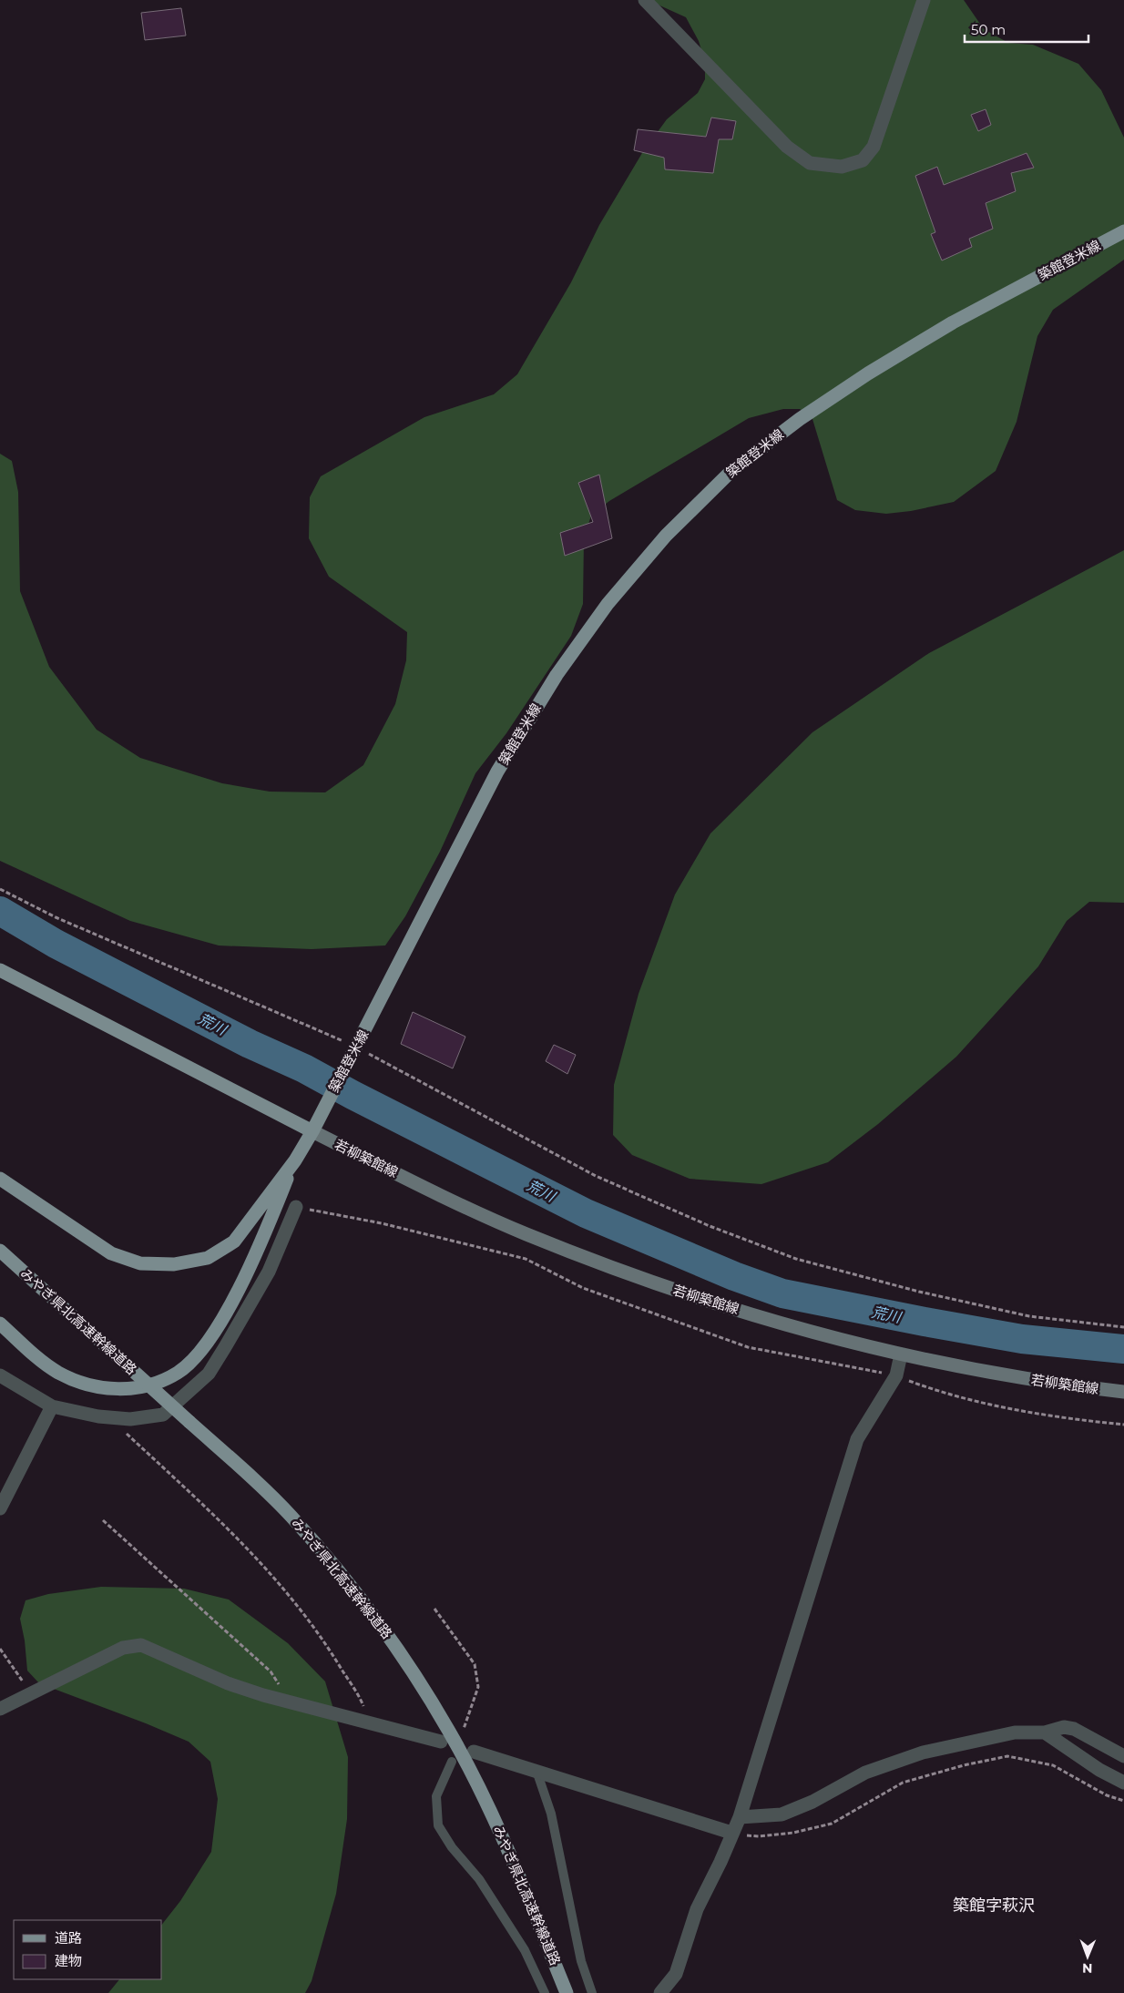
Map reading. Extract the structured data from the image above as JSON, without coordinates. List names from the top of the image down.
{
  "streets": {
    "main road": ["築館登米線", "若柳築館線", "みやぎ県北高速幹線道路"]
  },
  "crossings": [
    ["築館登米線", "若柳築館線"]
  ],
  "districts": ["築館字萩沢"],
  "water": ["荒川"],
  "legend": ["道路", "建物"],
  "scale_bar": "50 m",
  "north": "bottom"
}
